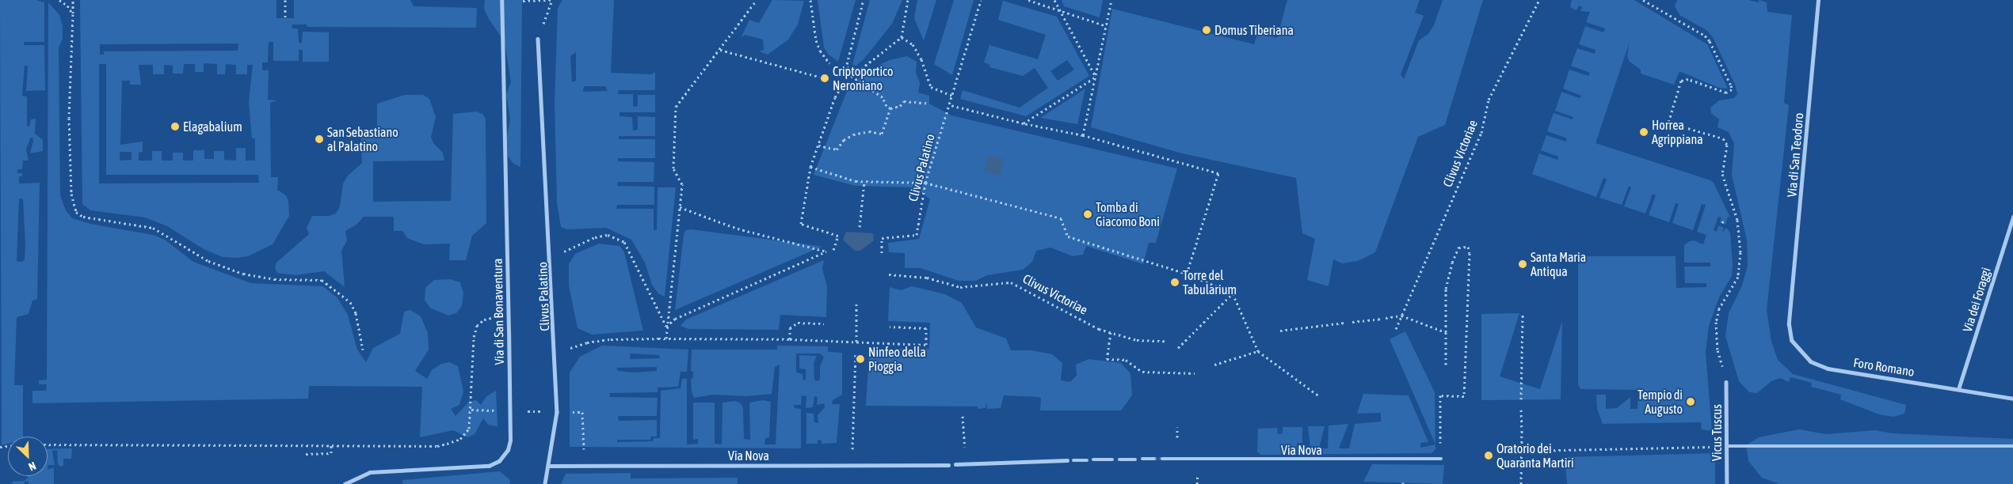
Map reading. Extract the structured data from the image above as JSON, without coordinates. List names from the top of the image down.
{
  "streets": {
    "street": [
      "Via di San Teodoro",
      "Clivus Palatino",
      "Via dei Foraggi",
      "Via di San Bonaventura",
      "Foro Romano",
      "Vicus Tuscus",
      "Via Nova"
    ],
    "path": ["Clivus Victoriae"]
  },
  "crossings": [
    ["Via di San Teodoro", "Foro Romano"],
    ["Clivus Palatino", "Via Nova"],
    ["Via dei Foraggi", "Foro Romano"]
  ],
  "places": [
    "Domus Tiberiana",
    "Criptoportico Neroniano",
    "Elagabalium",
    "Horrea Agrippiana",
    "San Sebastiano al Palatino",
    "Tomba di Giacomo Boni",
    "Santa Maria Antiqua",
    "Torre del Tabularium",
    "Ninfeo della Pioggia",
    "Tempio di Augusto",
    "Oratorio dei Quaranta Martiri"
  ],
  "north": "bottom right"
}
